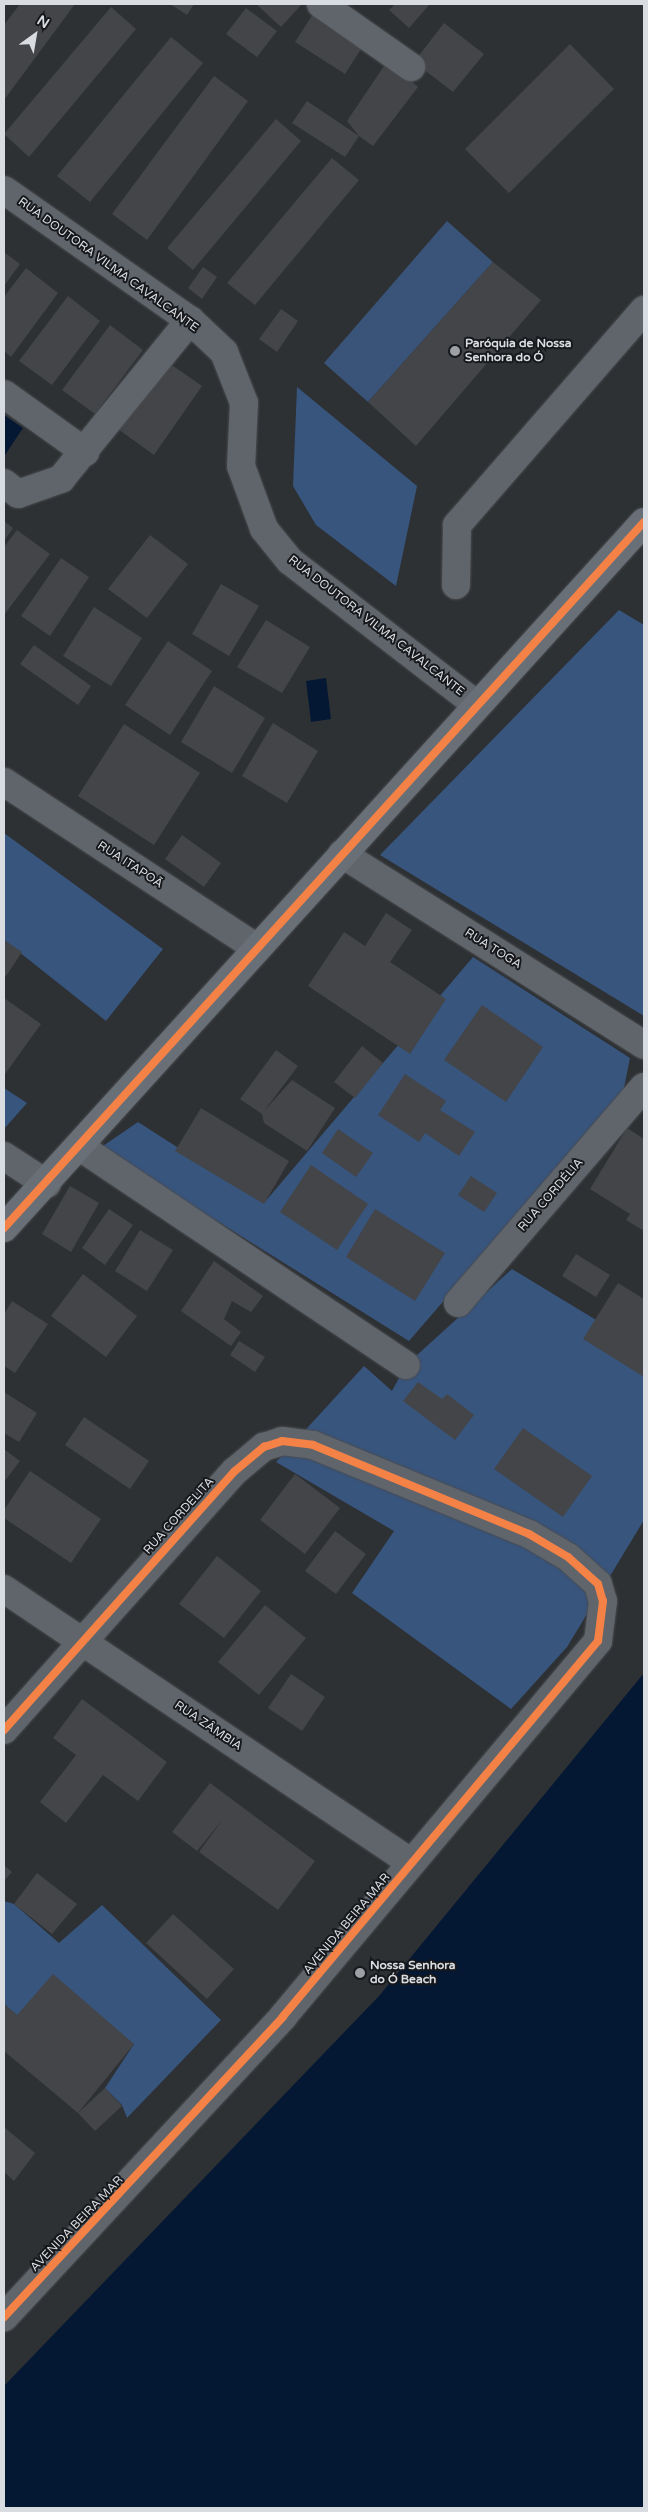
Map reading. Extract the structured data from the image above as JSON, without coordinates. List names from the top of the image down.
{
  "streets": {
    "street": [
      "RUA DOUTORA VILMA CAVALCANTE",
      "RUA ITAPOÃ",
      "RUA TOGA",
      "RUA CORDÉLIA",
      "RUA CORDELITA",
      "RUA ZÂMBIA",
      "AVENIDA BEIRA MAR"
    ]
  },
  "crossings": [
    ["RUA CORDELITA", "RUA ZÂMBIA"],
    ["RUA CORDELITA", "AVENIDA BEIRA MAR"],
    ["RUA ZÂMBIA", "AVENIDA BEIRA MAR"]
  ],
  "places": ["Paróquia de Nossa Senhora do Ó", "Nossa Senhora do Ó Beach"],
  "north": "top right"
}
